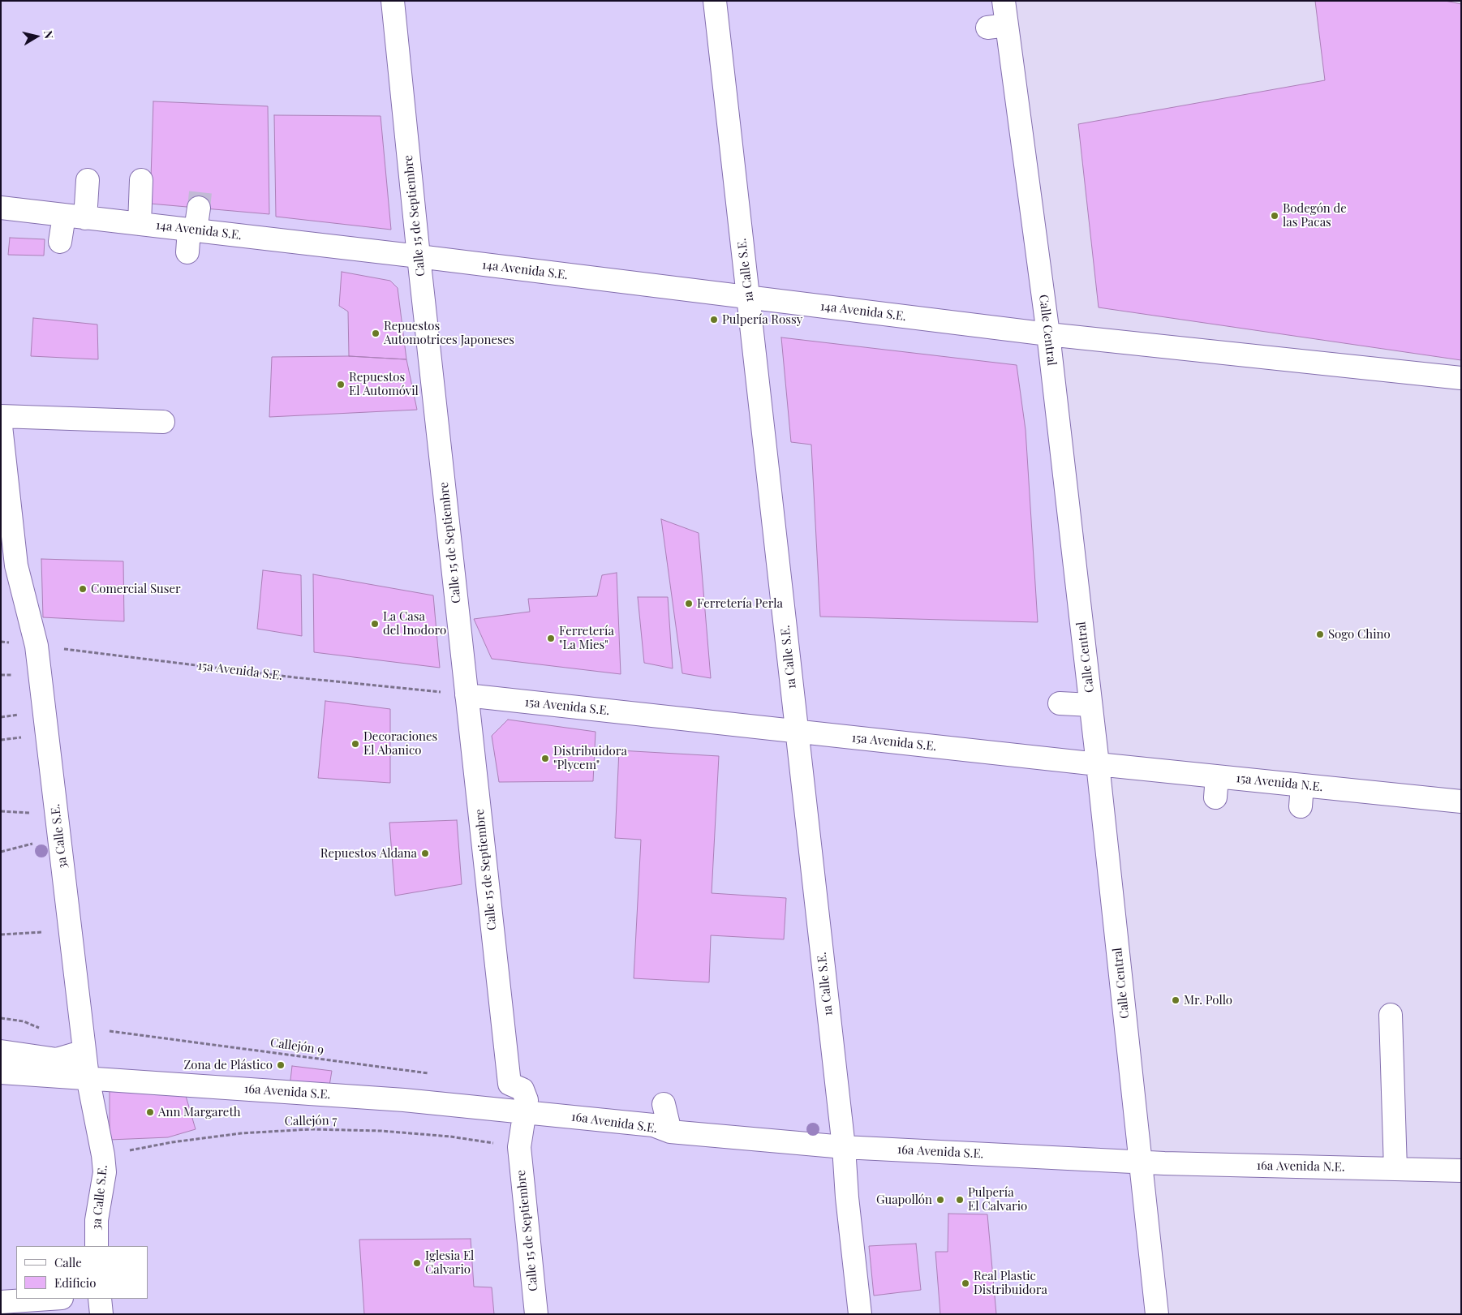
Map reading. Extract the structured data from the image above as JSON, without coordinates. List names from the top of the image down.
{
  "streets": {
    "street": [
      "Calle 15 de Septiembre",
      "14a Avenida S.E.",
      "1a Calle S.E.",
      "Calle Central",
      "15a Avenida S.E.",
      "15a Avenida N.E.",
      "3a Calle S.E.",
      "16a Avenida S.E.",
      "16a Avenida N.E."
    ],
    "path": ["Callejón 9", "Callejón 7"]
  },
  "crossings": [
    ["Calle 15 de Septiembre", "14a Avenida S.E."],
    ["Calle 15 de Septiembre", "15a Avenida S.E."],
    ["Calle 15 de Septiembre", "16a Avenida S.E."],
    ["Calle 15 de Septiembre", "Callejón 7"],
    ["14a Avenida S.E.", "1a Calle S.E."],
    ["14a Avenida S.E.", "Calle Central"],
    ["1a Calle S.E.", "15a Avenida S.E."],
    ["1a Calle S.E.", "16a Avenida S.E."],
    ["Calle Central", "15a Avenida S.E."],
    ["Calle Central", "15a Avenida N.E."],
    ["Calle Central", "16a Avenida S.E."],
    ["Calle Central", "16a Avenida N.E."],
    ["15a Avenida S.E.", "15a Avenida N.E."],
    ["15a Avenida S.E.", "3a Calle S.E."],
    ["3a Calle S.E.", "Callejón 9"],
    ["3a Calle S.E.", "16a Avenida S.E."],
    ["3a Calle S.E.", "Callejón 7"],
    ["16a Avenida S.E.", "16a Avenida N.E."]
  ],
  "places": [
    "Bodegón de las Pacas",
    "Pulpería Rossy",
    "Repuestos Automotrices Japoneses",
    "Repuestos El Automóvil",
    "Comercial Suser",
    "Ferretería Perla",
    "La Casa del Inodoro",
    "Sogo Chino",
    "Ferretería \"La Mies\"",
    "Decoraciones El Abanico",
    "Distribuidora \"Plycem\"",
    "Repuestos Aldana",
    "Mr. Pollo",
    "Zona de Plástico",
    "Ann Margareth",
    "Guapollón",
    "Pulpería El Calvario",
    "Iglesia El Calvario",
    "Real Plastic Distribuidora"
  ],
  "legend": ["Calle", "Edificio"],
  "north": "right"
}
